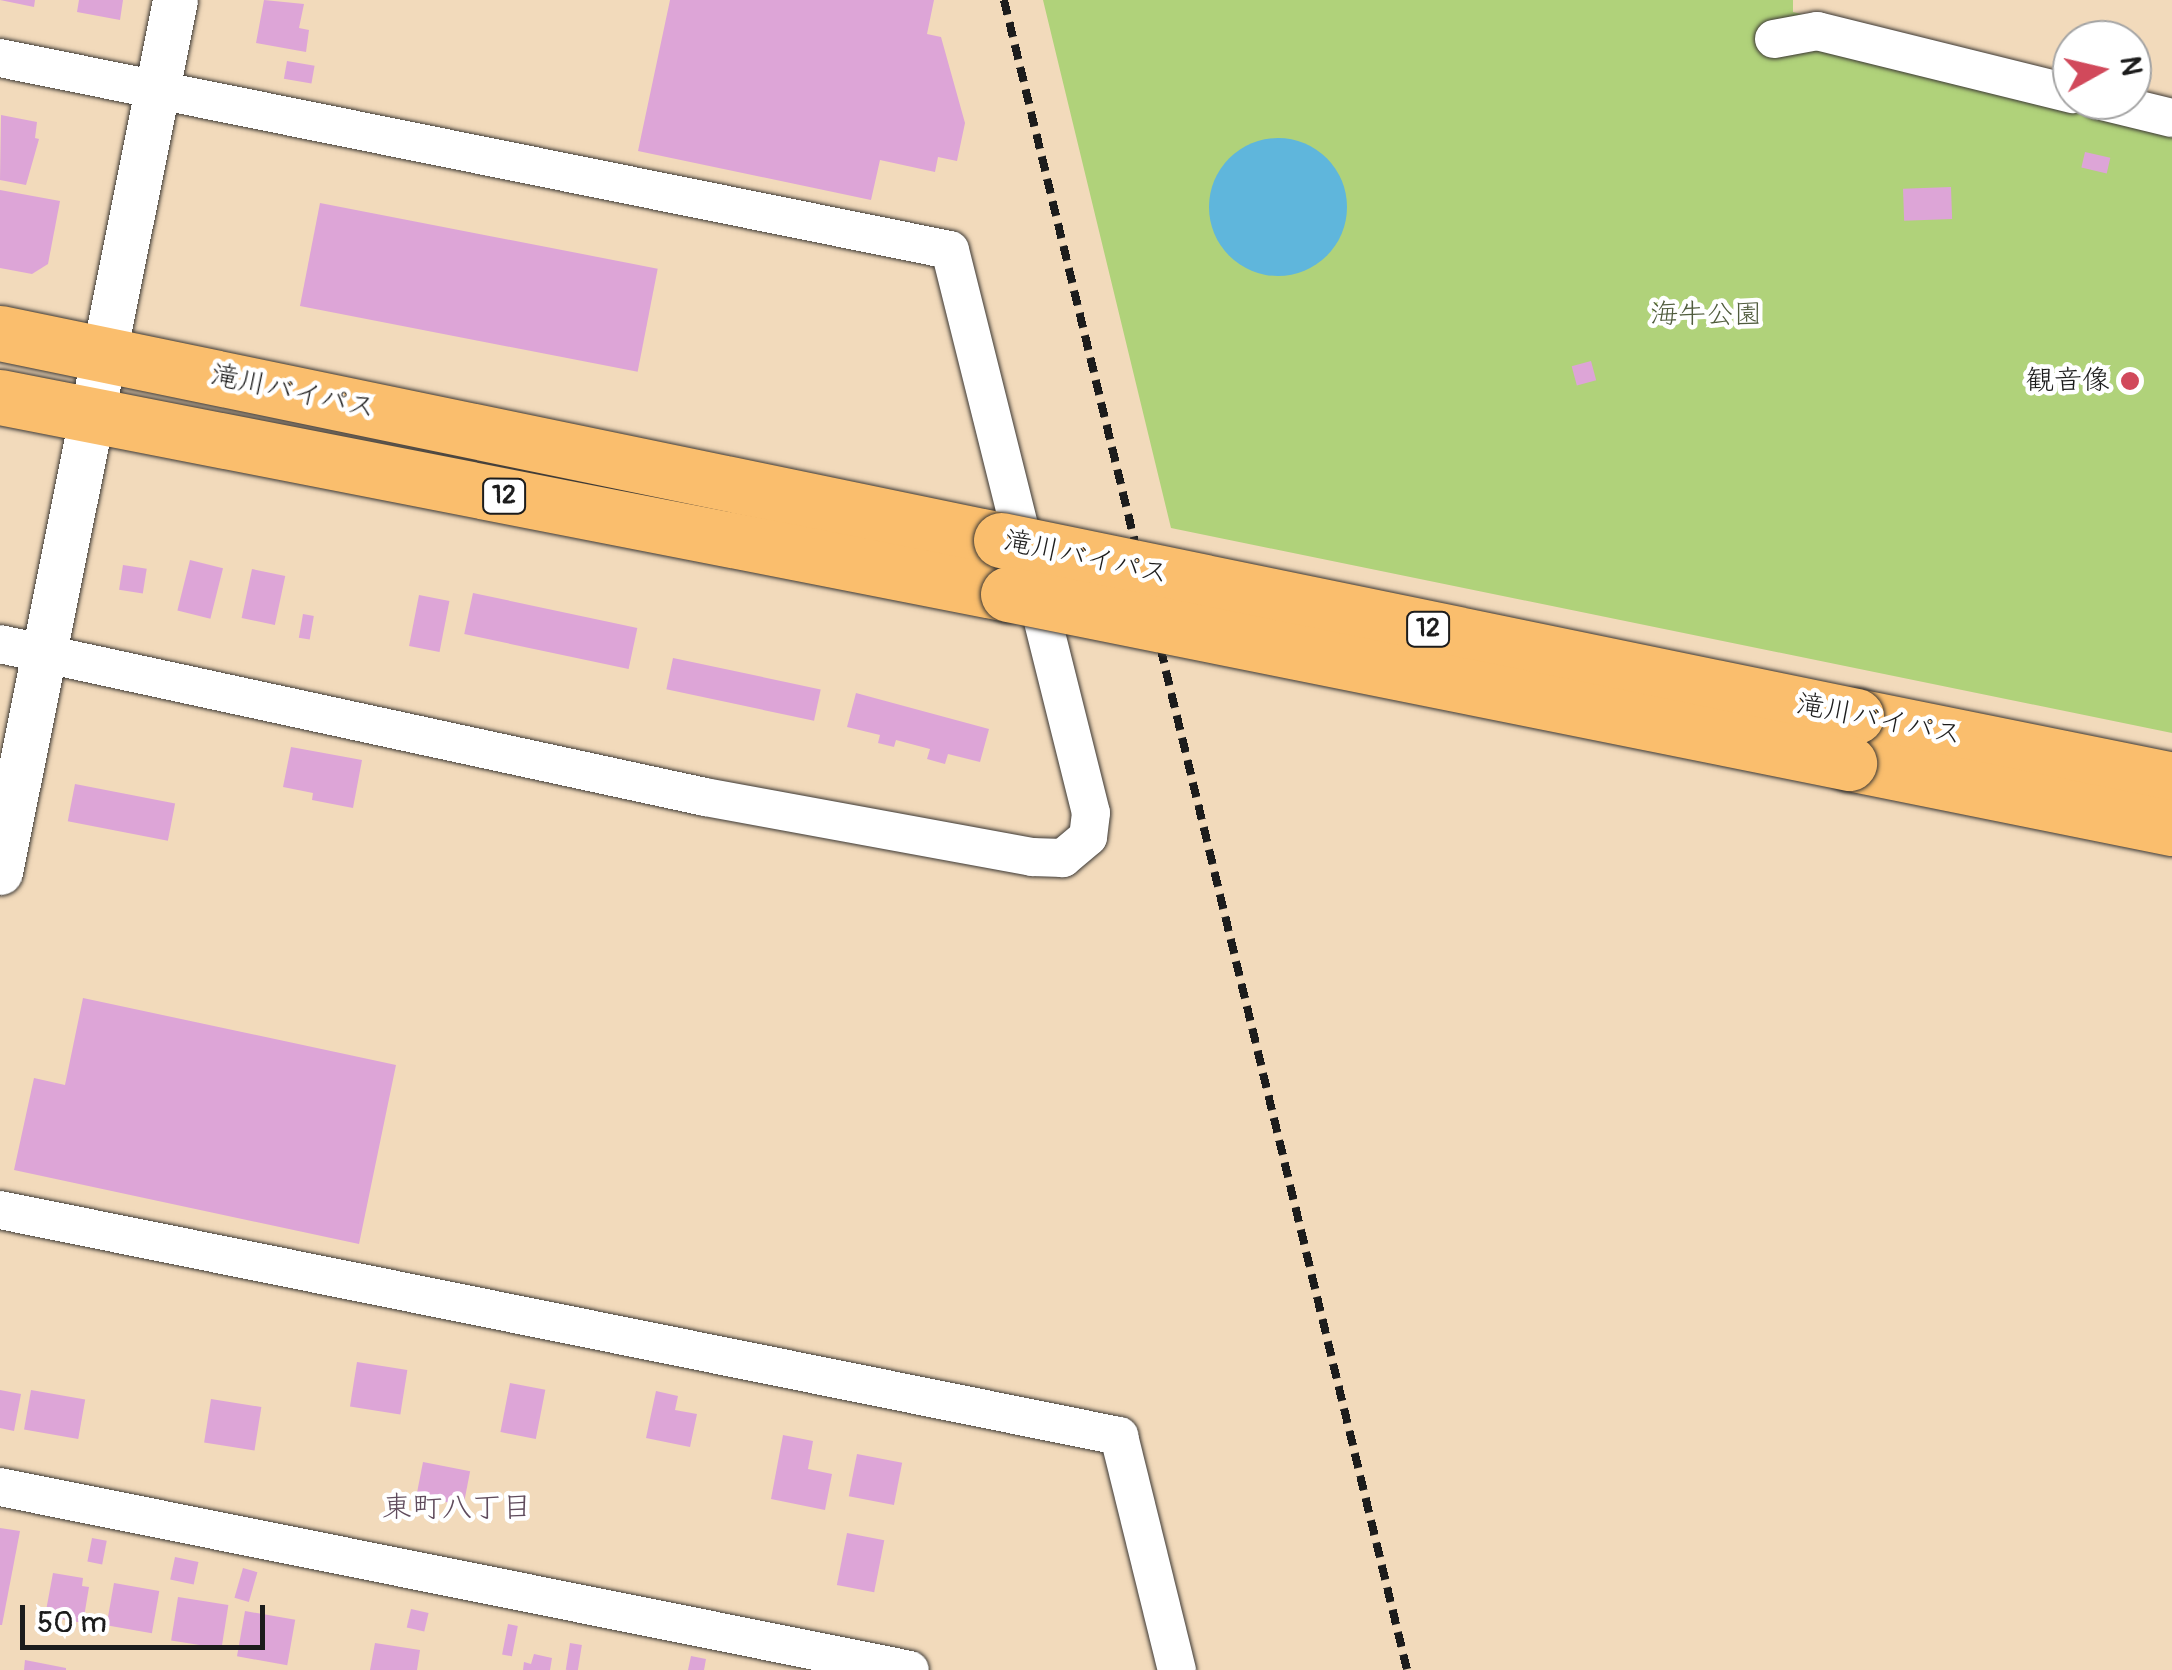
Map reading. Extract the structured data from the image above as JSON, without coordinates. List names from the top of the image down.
{
  "streets": {
    "highway": ["滝川バイパス", "12"]
  },
  "districts": ["東町八丁目"],
  "parks": ["海牛公園"],
  "places": ["観音像"],
  "scale_bar": "50 m",
  "north": "right"
}
